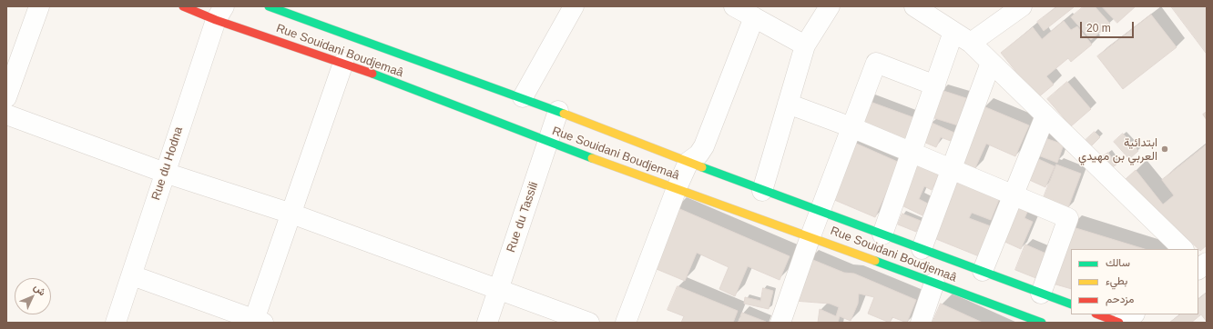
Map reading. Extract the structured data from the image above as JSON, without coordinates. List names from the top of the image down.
{
  "streets": {
    "main road": ["Rue Souidani Boudjemaâ"],
    "street": ["Rue du Hodna", "Rue du Tassili"]
  },
  "crossings": [
    ["Rue Souidani Boudjemaâ", "Rue du Hodna"],
    ["Rue Souidani Boudjemaâ", "Rue du Tassili"]
  ],
  "places": ["ابتدائية العربي بن مهيدي"],
  "legend": ["سالك", "بطيء", "مزدحم"],
  "scale_bar": "20 m",
  "north": "top right"
}
